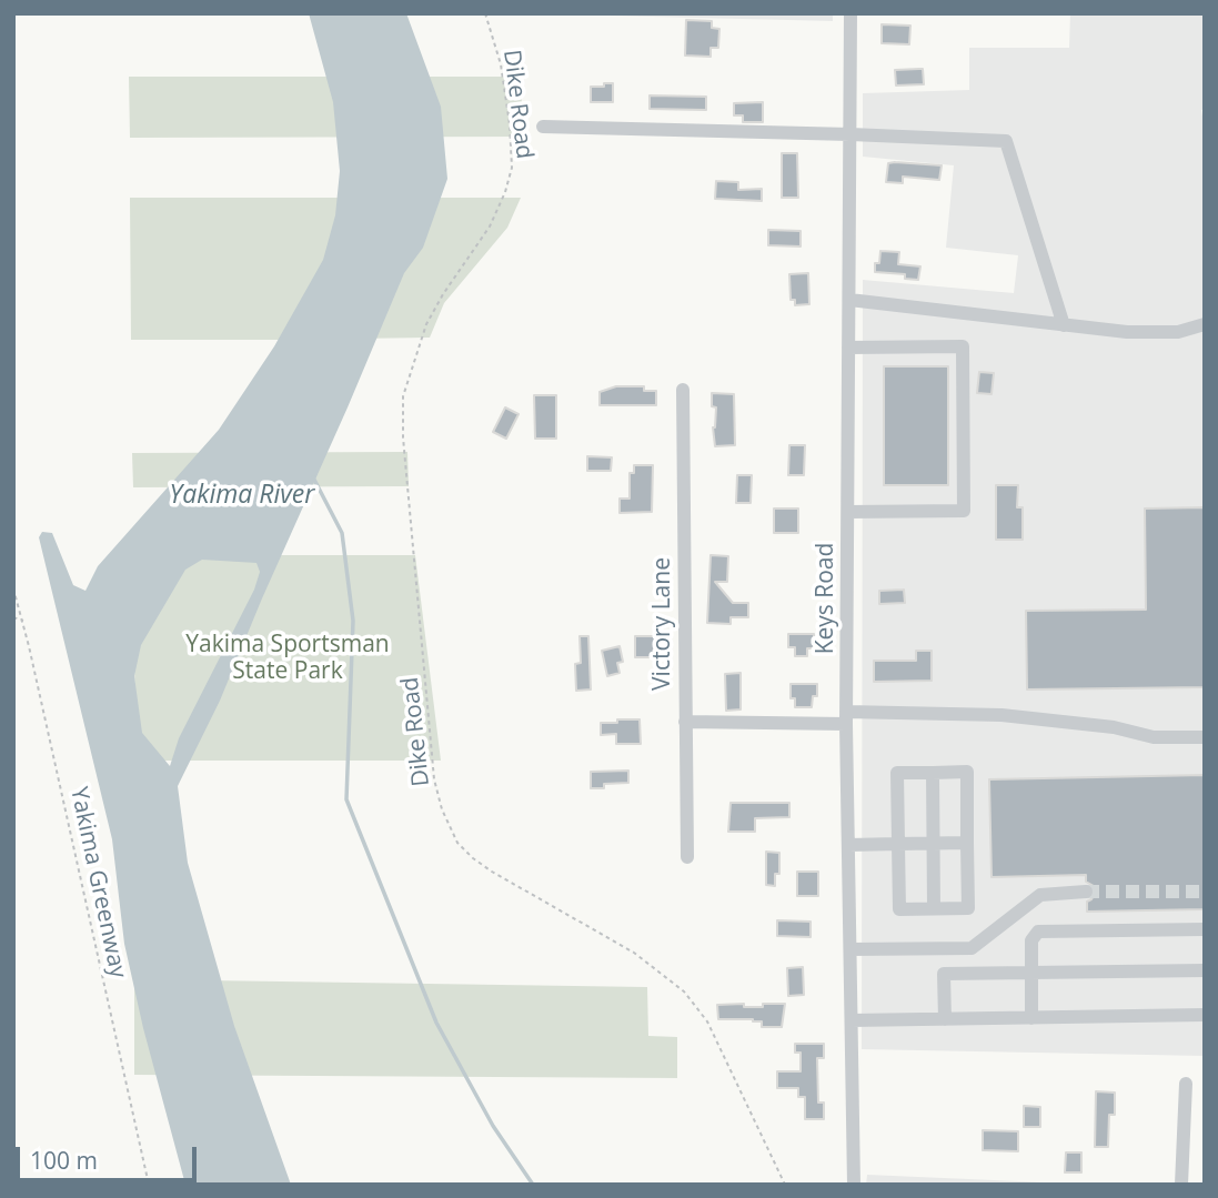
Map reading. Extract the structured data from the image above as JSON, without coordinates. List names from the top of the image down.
{
  "streets": {
    "street": ["Keys Road", "Victory Lane"],
    "path": ["Dike Road", "Yakima Greenway"]
  },
  "water": ["Yakima River"],
  "parks": ["Yakima Sportsman State Park"],
  "scale_bar": "100 m"
}
